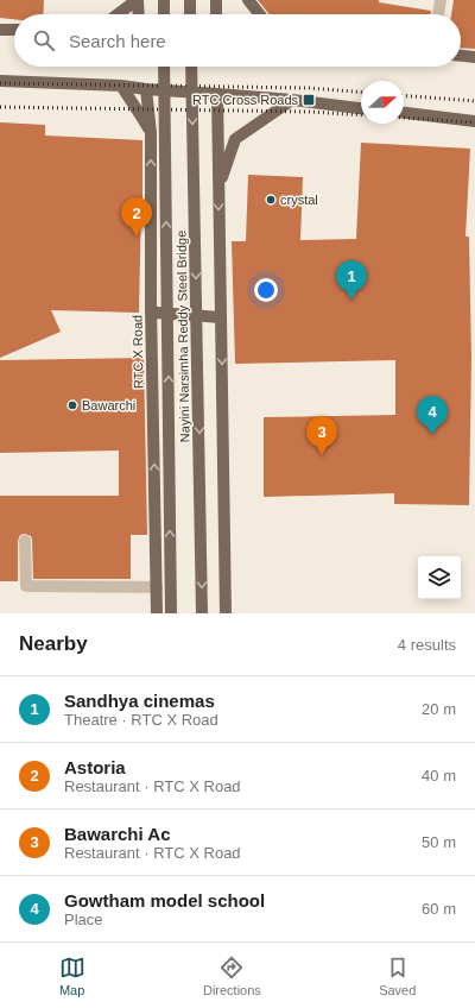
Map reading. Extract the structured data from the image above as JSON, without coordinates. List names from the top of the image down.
{
  "streets": {
    "main road": ["Nayini Narsimha Reddy Steel Bridge", "RTC X Road"]
  },
  "places": {
    "transit": ["RTC Cross Roads"],
    "other": ["crystal", "Bawarchi"]
  },
  "north": "right",
  "page": {
    "search": "Search here",
    "pins": [
      "2",
      "1",
      "4",
      "3"
    ],
    "heading": ["Nearby", "4 results"],
    "list": [
      {
        "mark": "1",
        "name": "Sandhya cinemas",
        "note": "Theatre · RTC X Road",
        "value": "20 m"
      },
      {
        "mark": "2",
        "name": "Astoria",
        "note": "Restaurant · RTC X Road",
        "value": "40 m"
      },
      {
        "mark": "3",
        "name": "Bawarchi Ac",
        "note": "Restaurant · RTC X Road",
        "value": "50 m"
      },
      {
        "mark": "4",
        "name": "Gowtham model school",
        "note": "Place",
        "value": "60 m"
      }
    ],
    "nav": ["Map", "Directions", "Saved"]
  }
}
